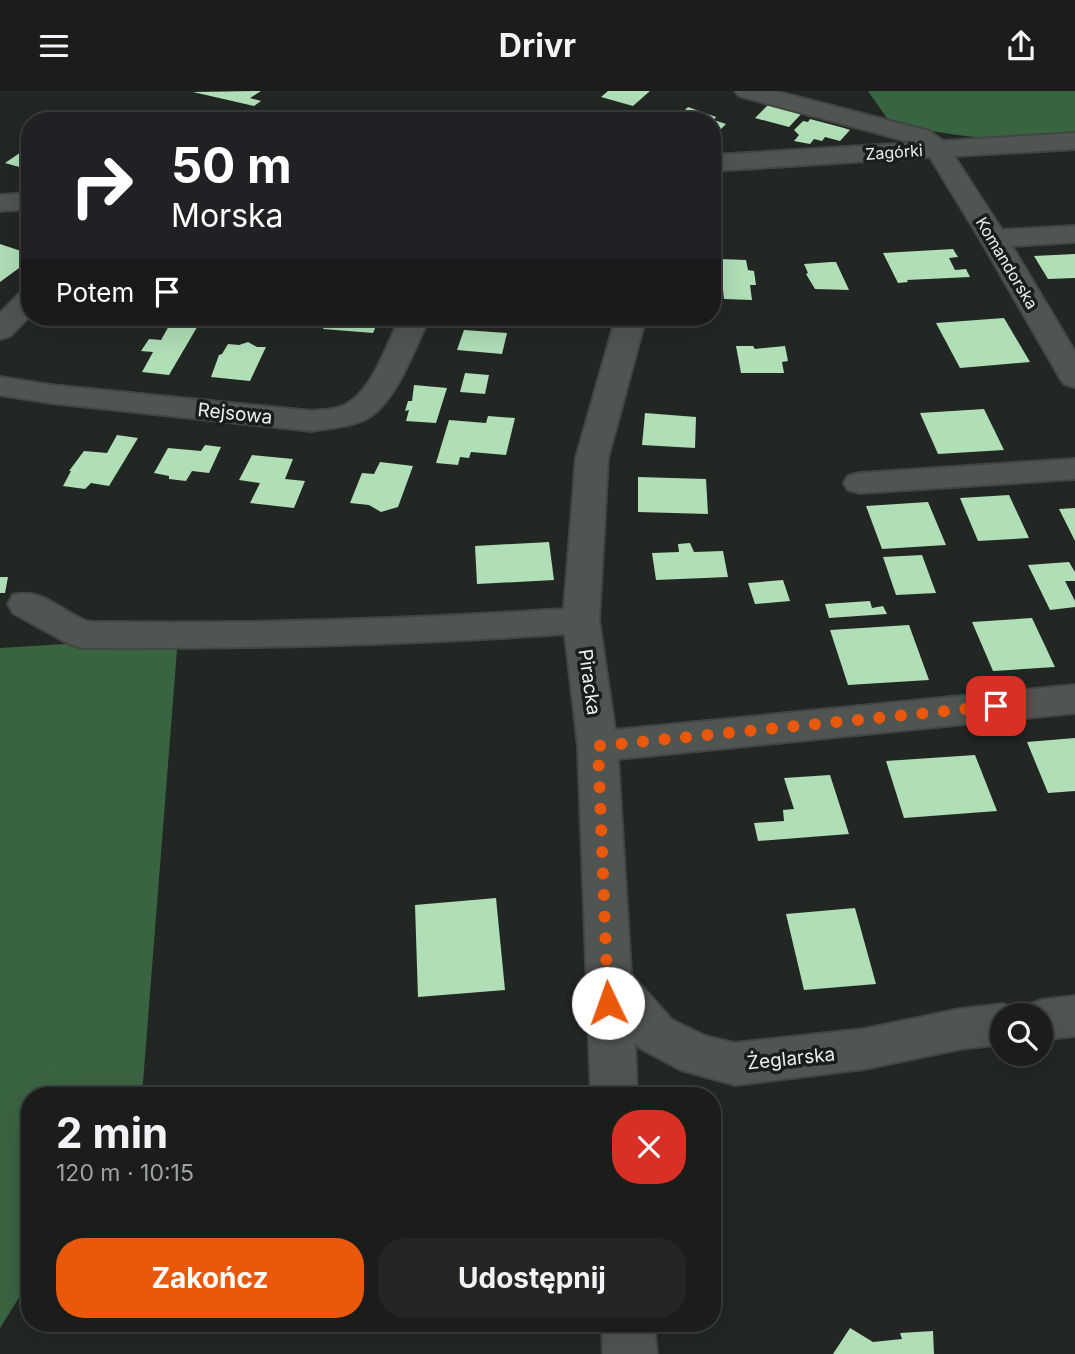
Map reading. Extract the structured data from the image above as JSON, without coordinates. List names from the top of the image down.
{
  "streets": {
    "street": [
      "Zagórki",
      "Komandorska",
      "Rejsowa",
      "Piracka",
      "Żeglarska"
    ]
  },
  "crossings": [
    ["Zagórki", "Komandorska"],
    ["Piracka", "Żeglarska"]
  ],
  "page": {
    "header": "Drivr",
    "turn": ["50 m", "Morska"],
    "then": "Potem",
    "heading": ["2 min", "120 m · 10:15"],
    "buttons": ["Zakończ", "Udostępnij"]
  }
}
